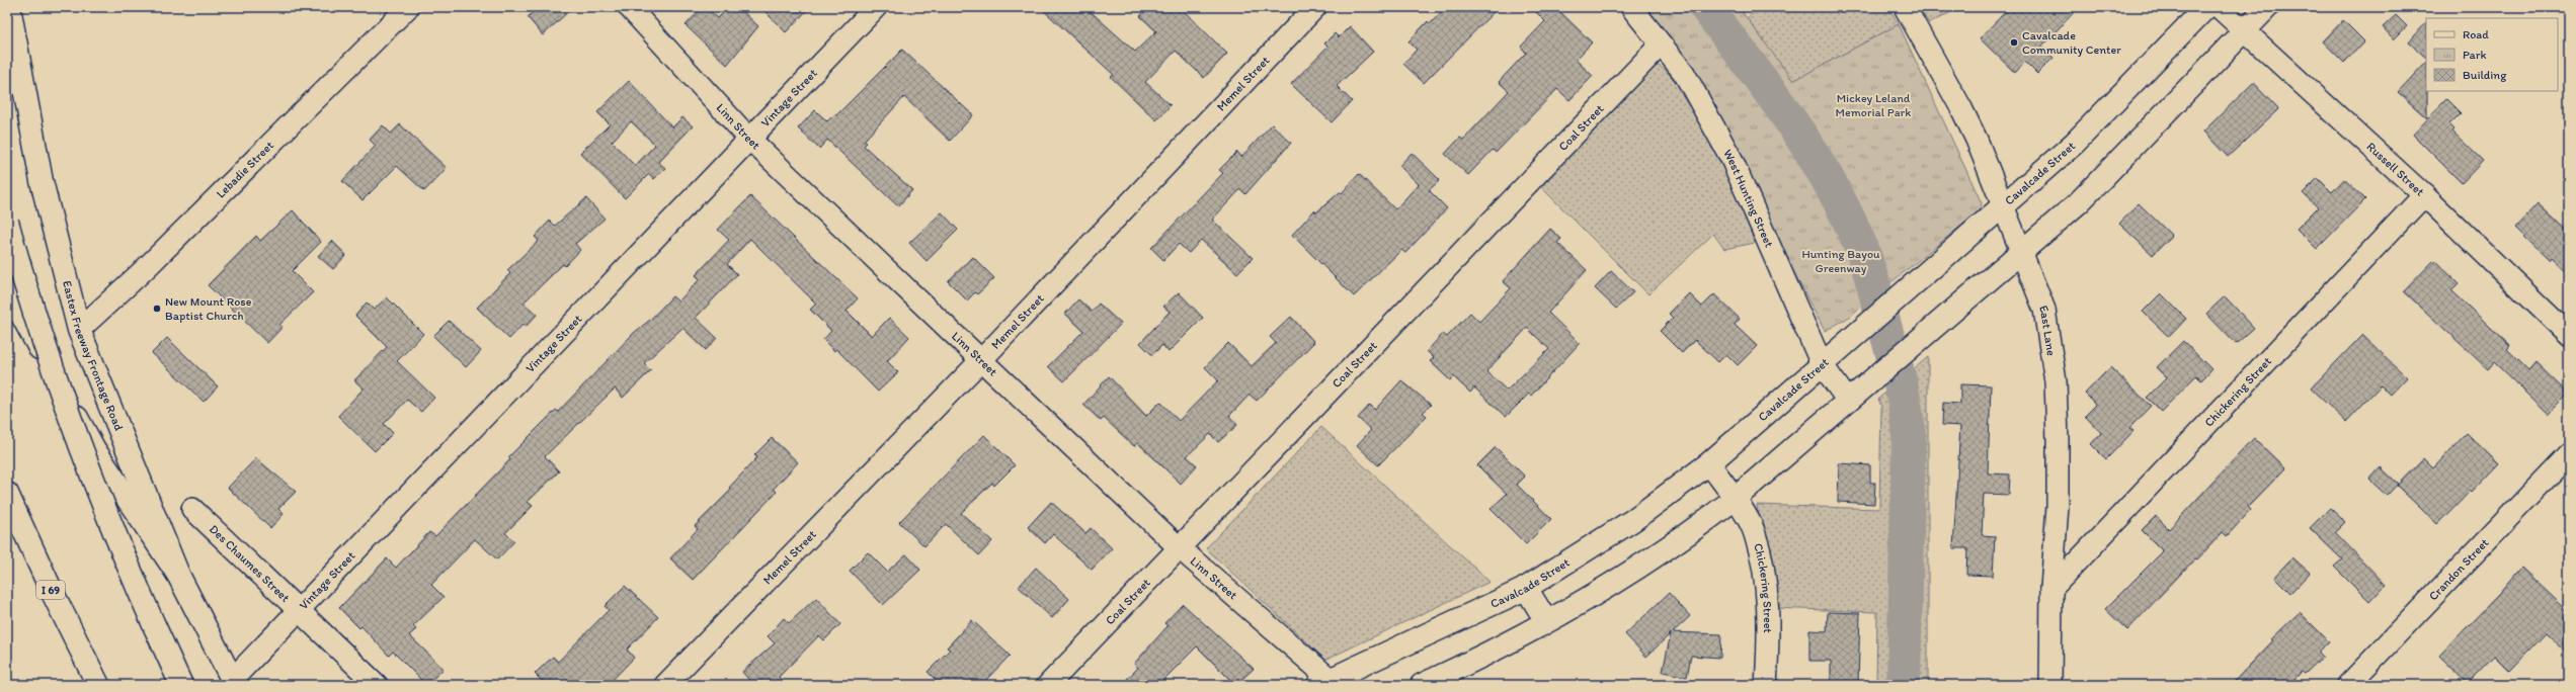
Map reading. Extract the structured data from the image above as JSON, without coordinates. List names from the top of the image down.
{
  "streets": {
    "main road": ["Cavalcade Street", "Eastex Freeway Frontage Road", "I 69"],
    "street": [
      "Memel Street",
      "Vintage Street",
      "Linn Street",
      "Coal Street",
      "Russell Street",
      "Lebadie Street",
      "West Hunting Street",
      "East Lane",
      "Chickering Street",
      "Des Chaumes Street",
      "Crandon Street"
    ]
  },
  "crossings": [
    ["Memel Street", "Linn Street"],
    ["Vintage Street", "Linn Street"],
    ["Vintage Street", "Eastex Freeway Frontage Road"],
    ["Vintage Street", "Des Chaumes Street"],
    ["Linn Street", "Coal Street"],
    ["Linn Street", "Cavalcade Street"],
    ["Coal Street", "West Hunting Street"],
    ["Russell Street", "Chickering Street"],
    ["Lebadie Street", "Eastex Freeway Frontage Road"],
    ["Cavalcade Street", "West Hunting Street"],
    ["Cavalcade Street", "East Lane"],
    ["Cavalcade Street", "Chickering Street"],
    ["East Lane", "Chickering Street"]
  ],
  "parks": ["Mickey Leland Memorial Park", "Hunting Bayou Greenway"],
  "places": ["Cavalcade Community Center", "New Mount Rose Baptist Church"],
  "legend": ["Road", "Park", "Building"]
}
